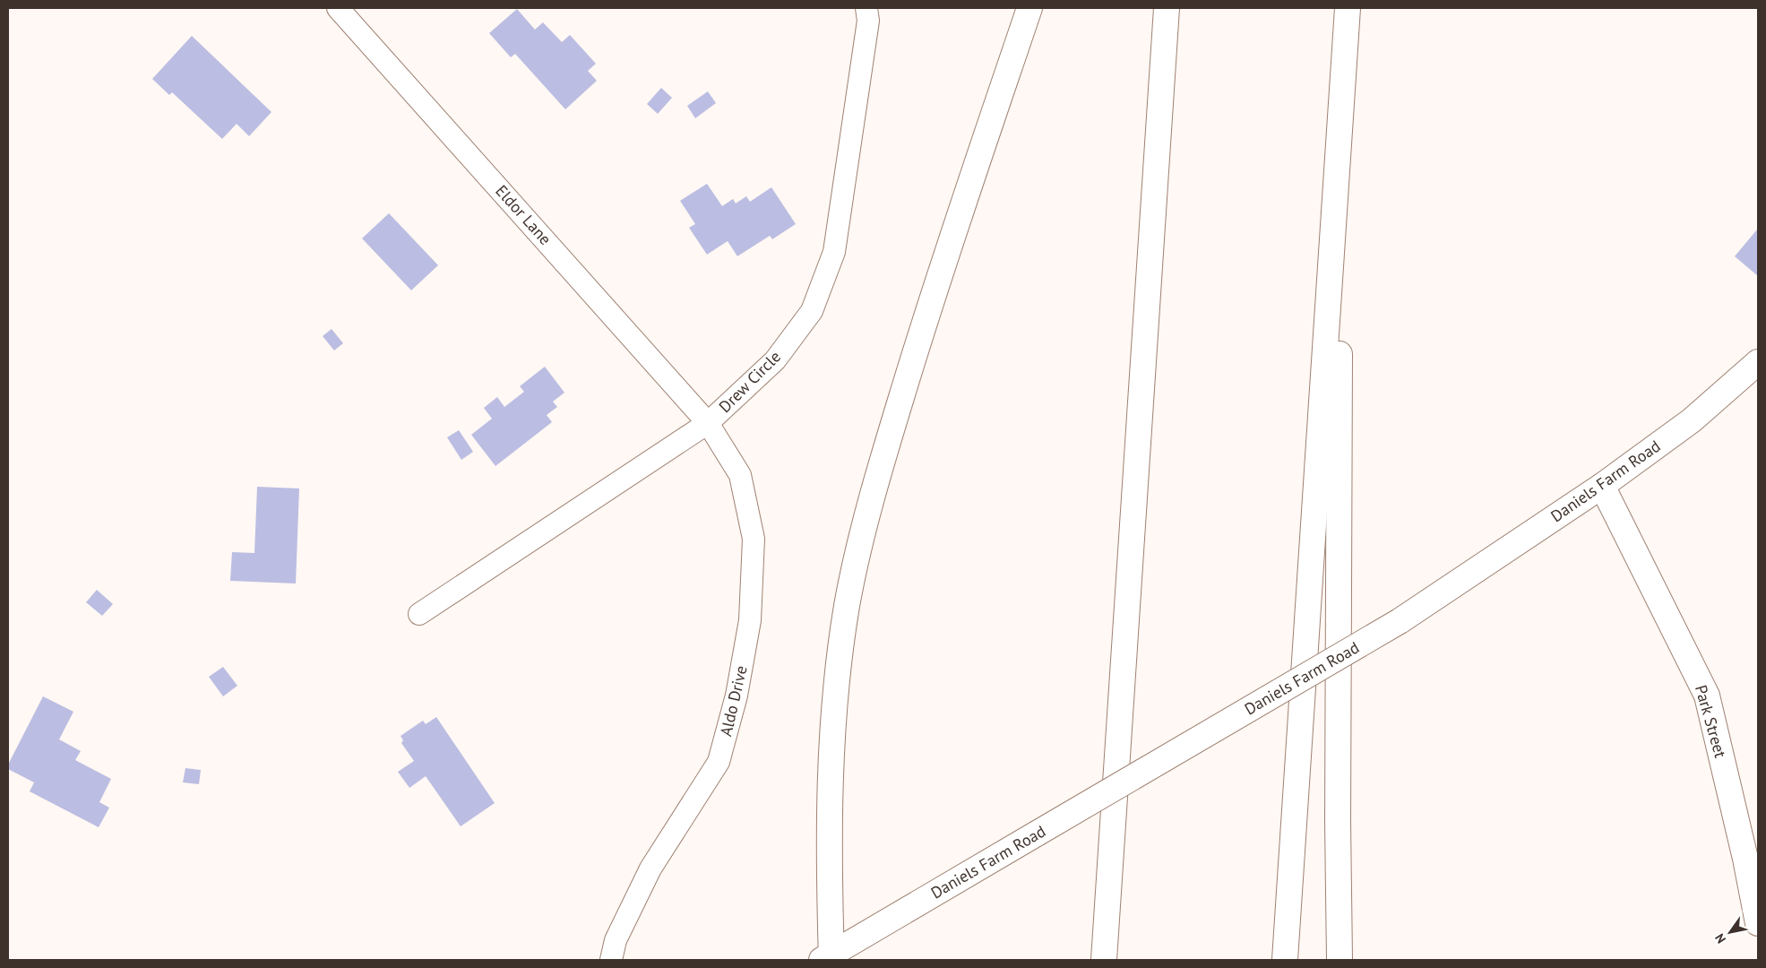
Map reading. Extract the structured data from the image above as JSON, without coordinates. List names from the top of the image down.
{
  "streets": {
    "main road": ["Daniels Farm Road", "Park Street"],
    "street": ["Eldor Lane", "Drew Circle", "Aldo Drive"]
  },
  "crossings": [
    ["Eldor Lane", "Drew Circle"],
    ["Eldor Lane", "Aldo Drive"],
    ["Drew Circle", "Aldo Drive"],
    ["Daniels Farm Road", "Park Street"]
  ],
  "north": "bottom left"
}
